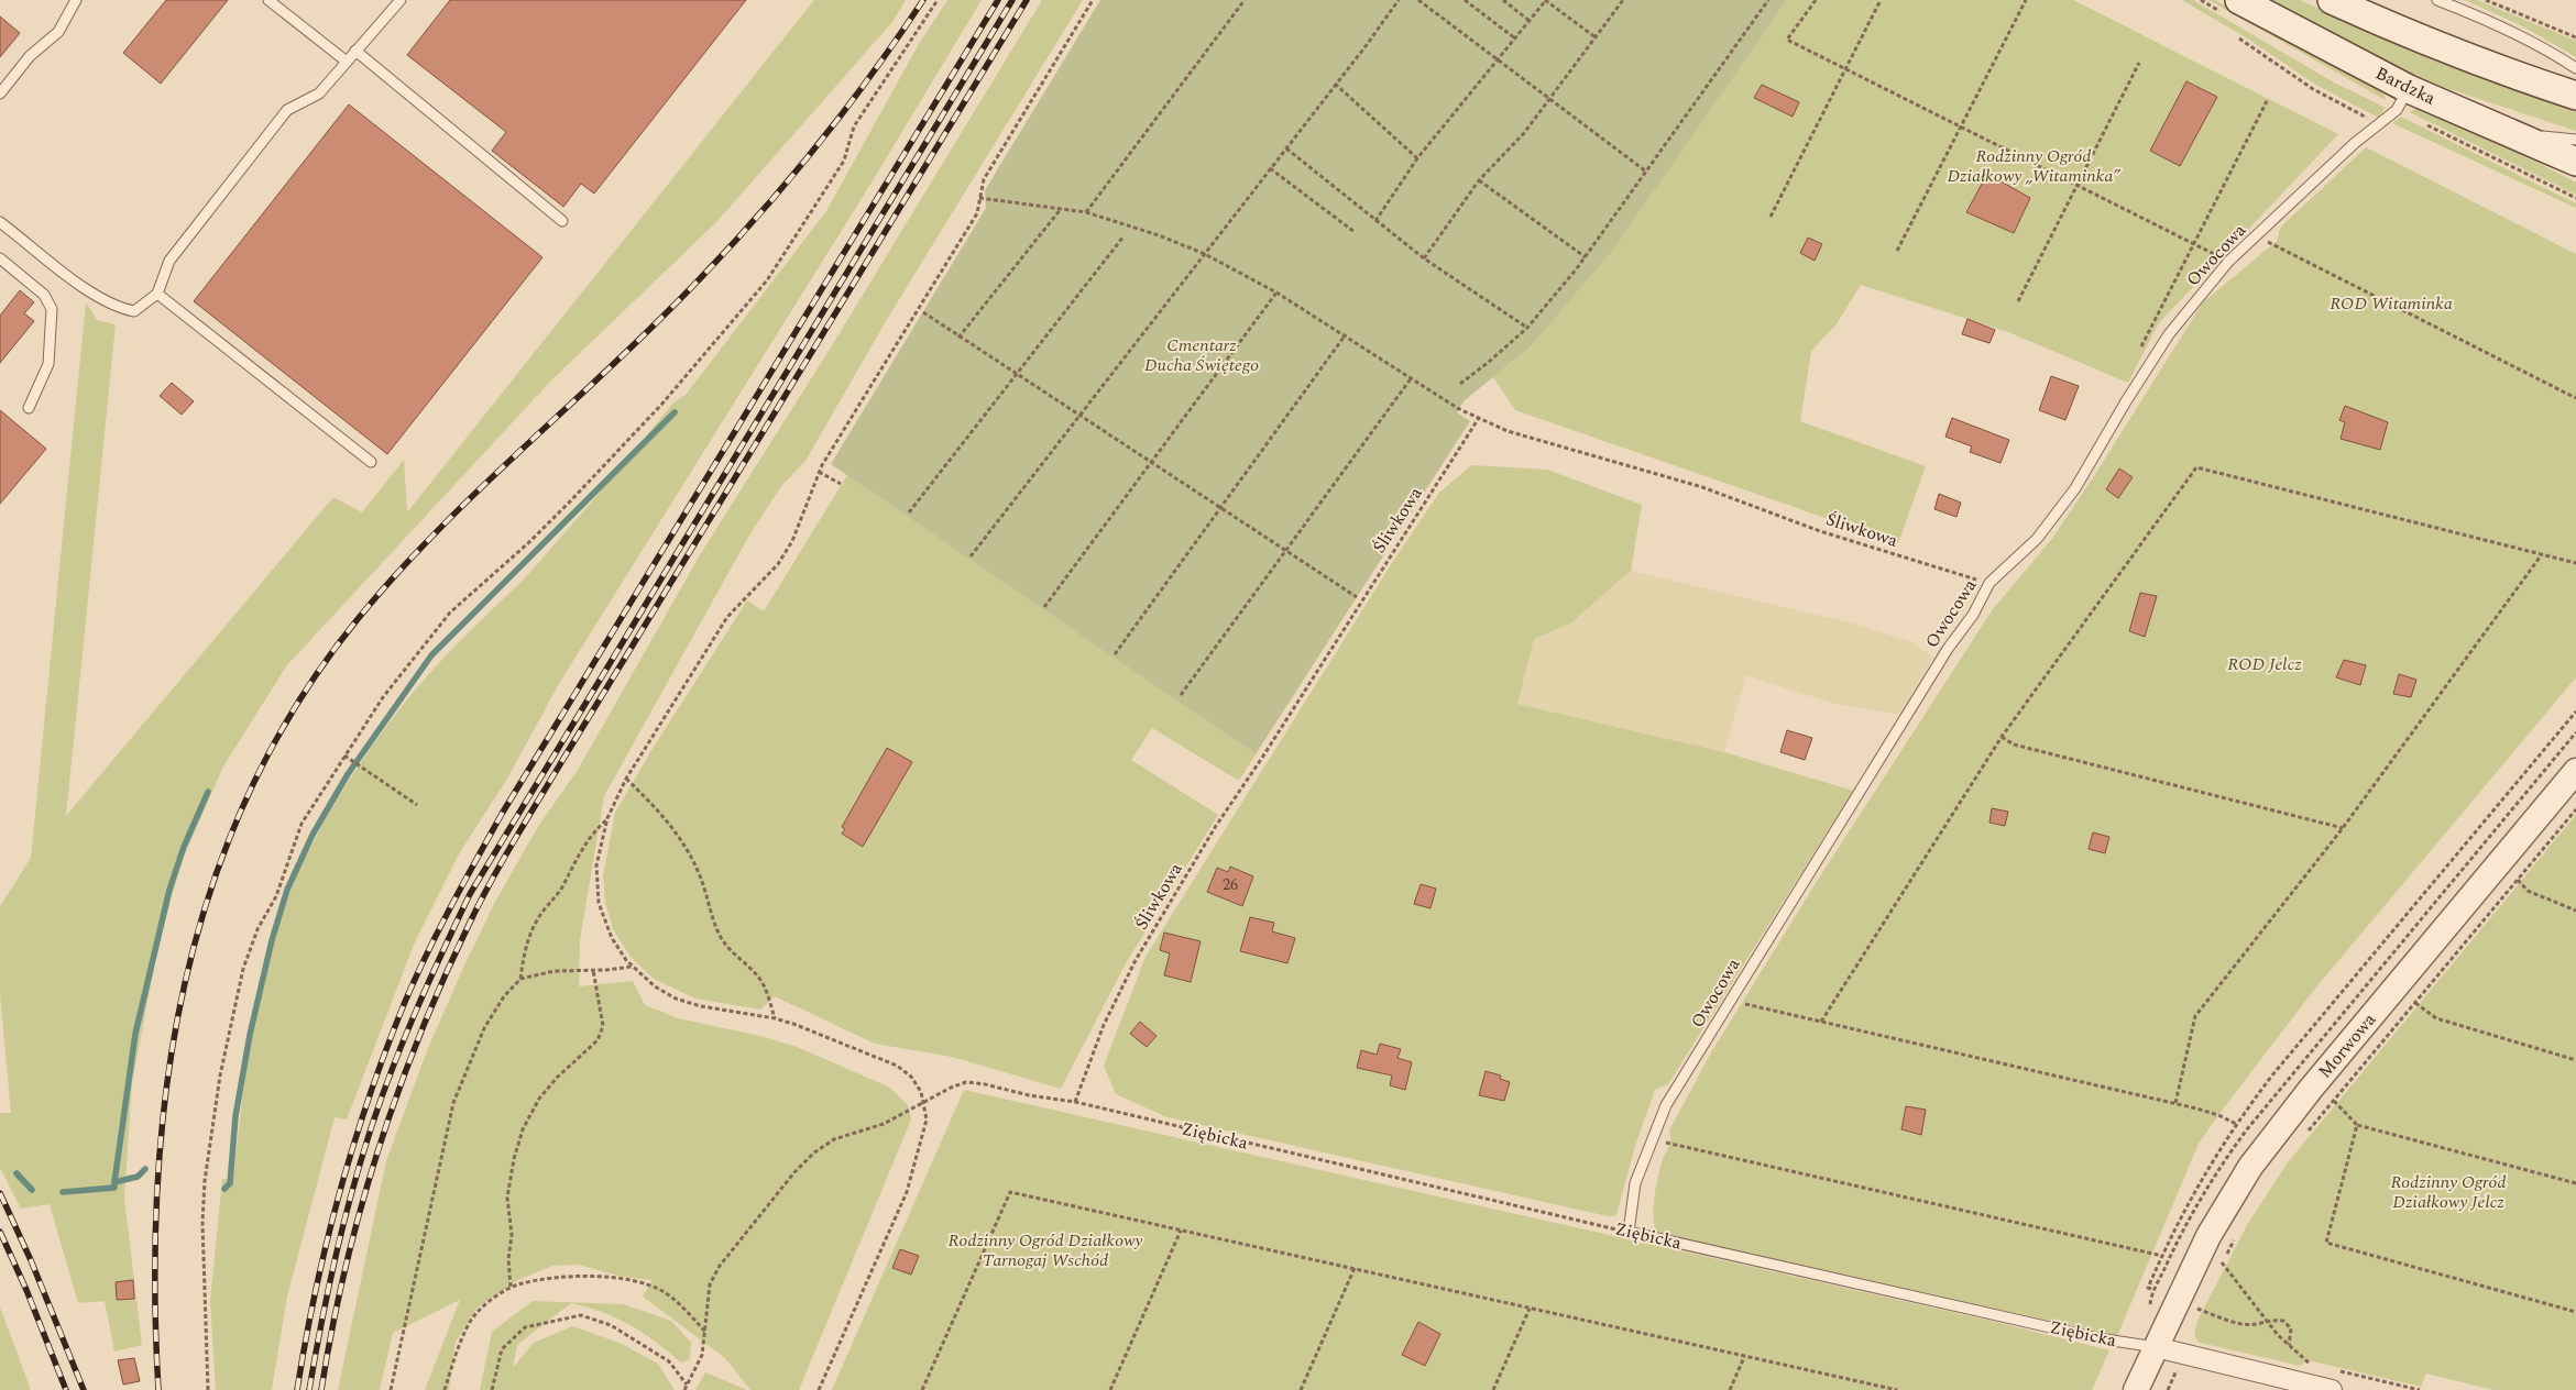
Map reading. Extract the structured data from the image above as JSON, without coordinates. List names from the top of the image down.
{
  "streets": {
    "main road": ["Bardzka"],
    "street": ["Morwowa", "Ziębicka"],
    "lane": ["Owocowa"],
    "path": ["Śliwkowa"]
  },
  "crossings": [
    ["Bardzka", "Owocowa"],
    ["Owocowa", "Śliwkowa"],
    ["Owocowa", "Ziębicka"],
    ["Śliwkowa", "Ziębicka"],
    ["Morwowa", "Ziębicka"]
  ],
  "parks": [
    "Rodzinny Ogród Działkowy „Witaminka”",
    "ROD Witaminka",
    "Cmentarz Ducha Świętego",
    "ROD Jelcz",
    "Rodzinny Ogród Działkowy Jelcz",
    "Rodzinny Ogród Działkowy Tarnogaj Wschód"
  ],
  "house_numbers": ["26"]
}
